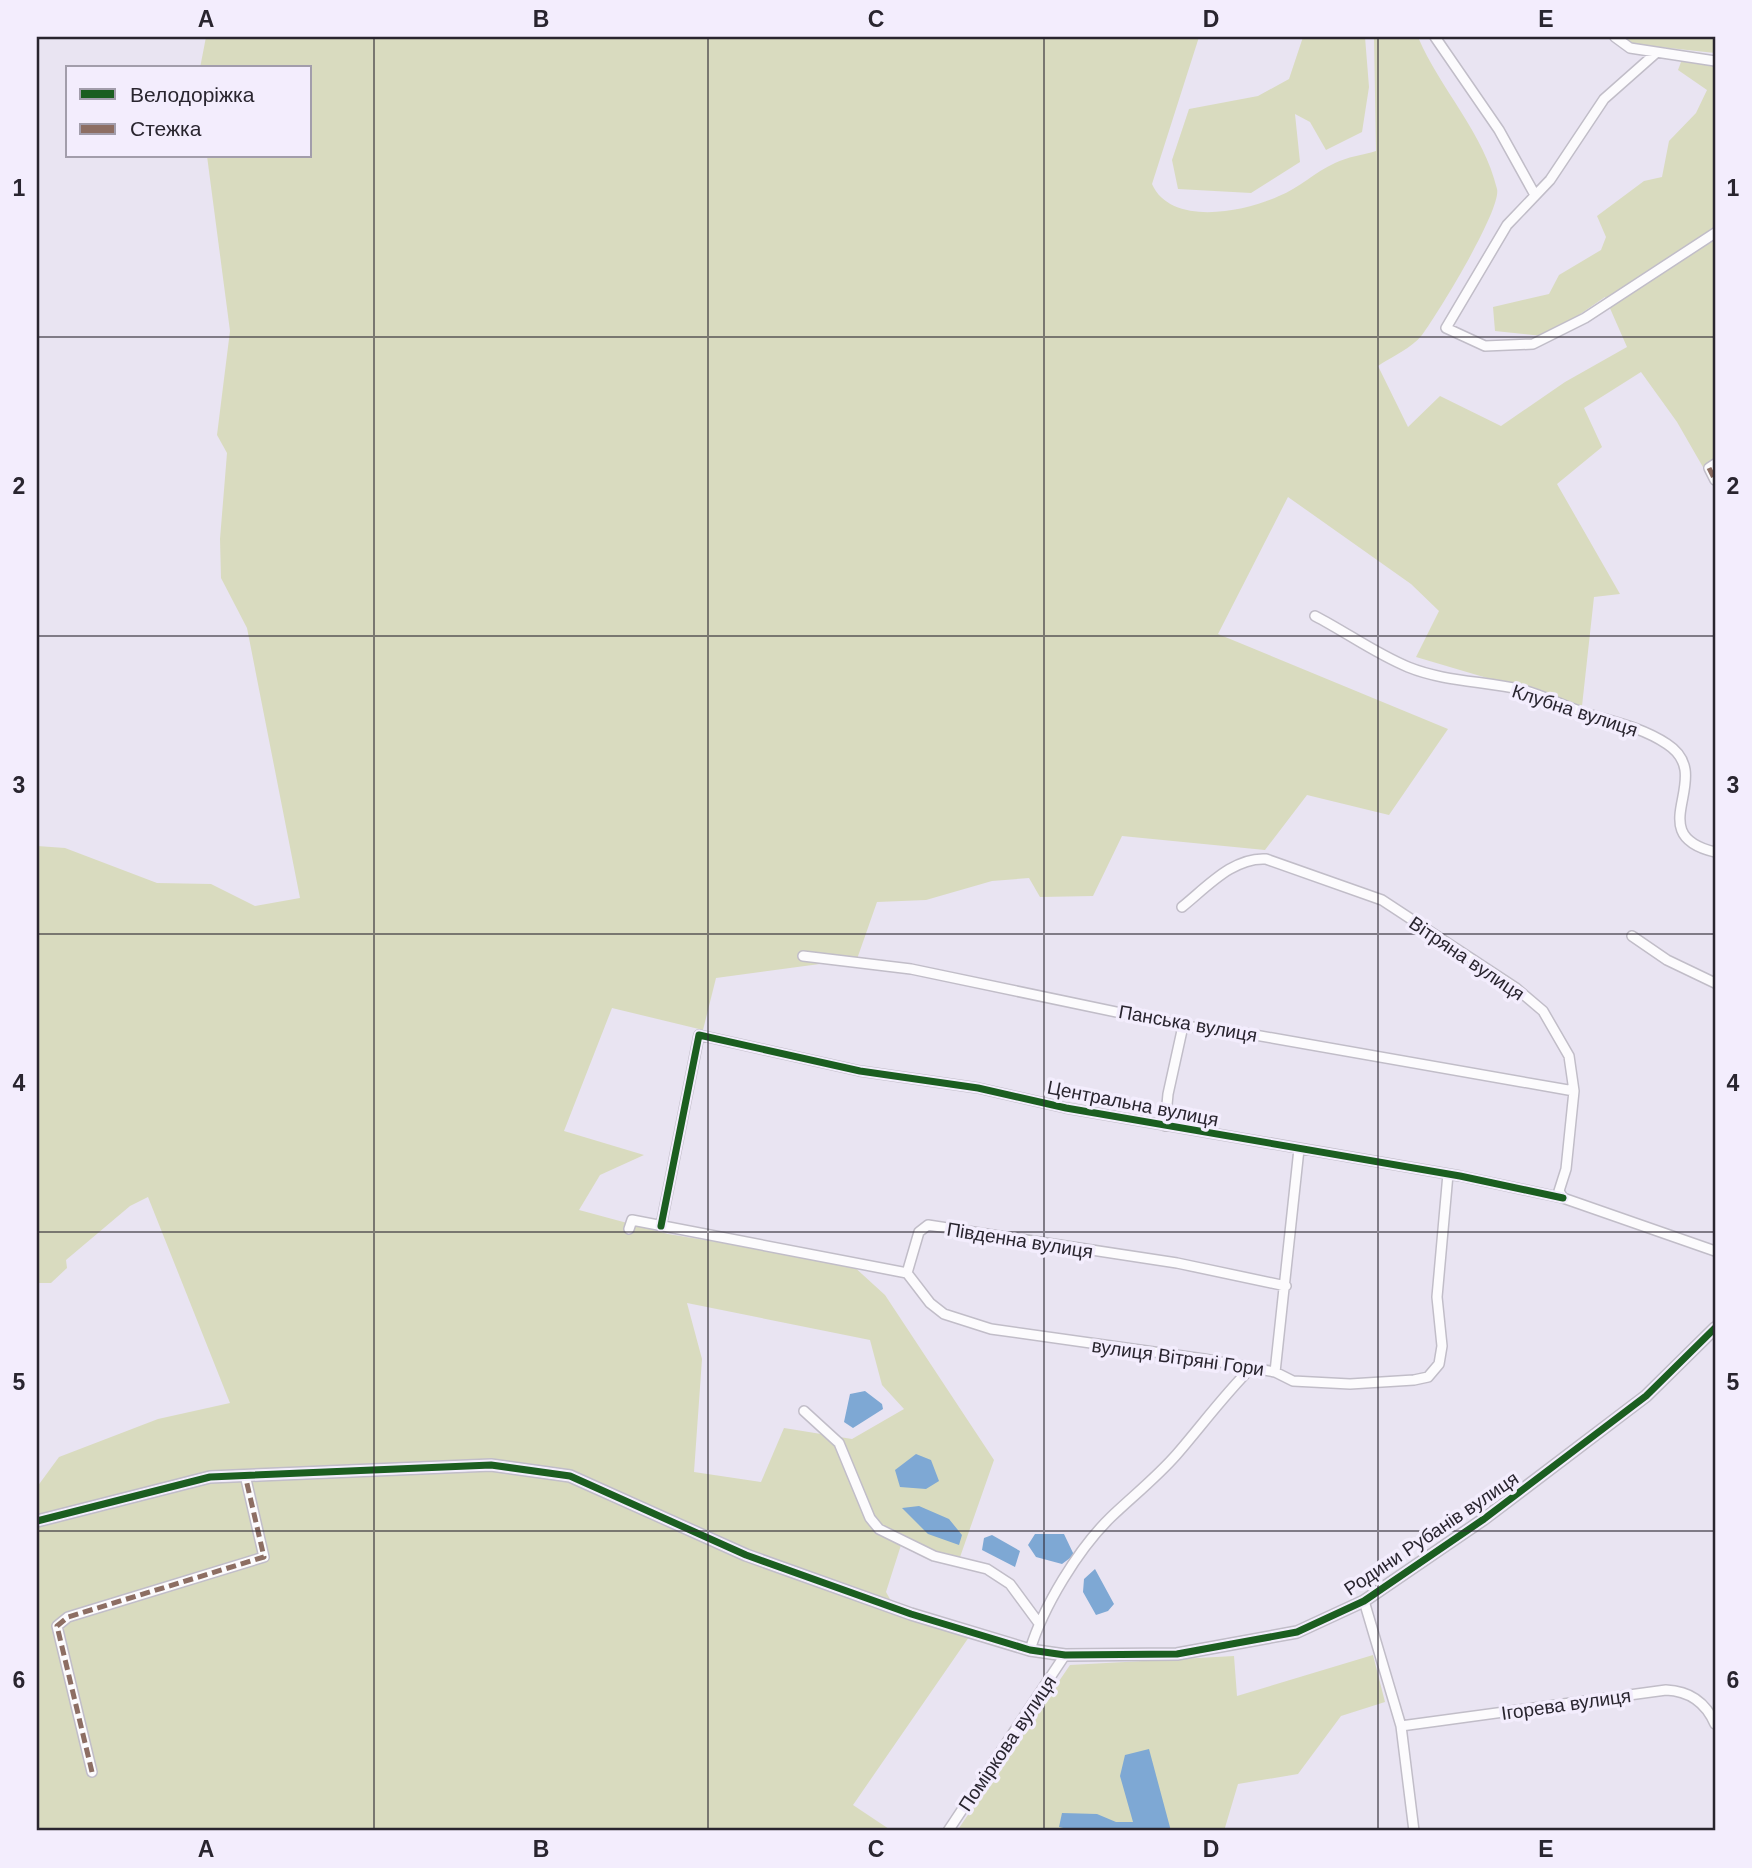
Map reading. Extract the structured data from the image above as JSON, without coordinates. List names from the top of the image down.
{
  "streets": {
    "street": [
      "Клубна вулиця",
      "Вітряна вулиця",
      "Панська вулиця",
      "Центральна вулиця",
      "Південна вулиця",
      "вулиця Вітряні Гори",
      "Родини Рубанів вулиця",
      "Ігорева вулиця",
      "Поміркова вулиця"
    ]
  },
  "crossings": [
    ["Вітряна вулиця", "Панська вулиця"],
    ["Вітряна вулиця", "Центральна вулиця"],
    ["Центральна вулиця", "вулиця Вітряні Гори"],
    ["Південна вулиця", "вулиця Вітряні Гори"],
    ["Родини Рубанів вулиця", "Ігорева вулиця"],
    ["Родини Рубанів вулиця", "Поміркова вулиця"]
  ],
  "legend": ["Велодоріжка", "Стежка"],
  "grid": {
    "columns": [
      "A",
      "B",
      "C",
      "D",
      "E"
    ],
    "rows": [
      "1",
      "2",
      "3",
      "4",
      "5",
      "6"
    ]
  }
}
